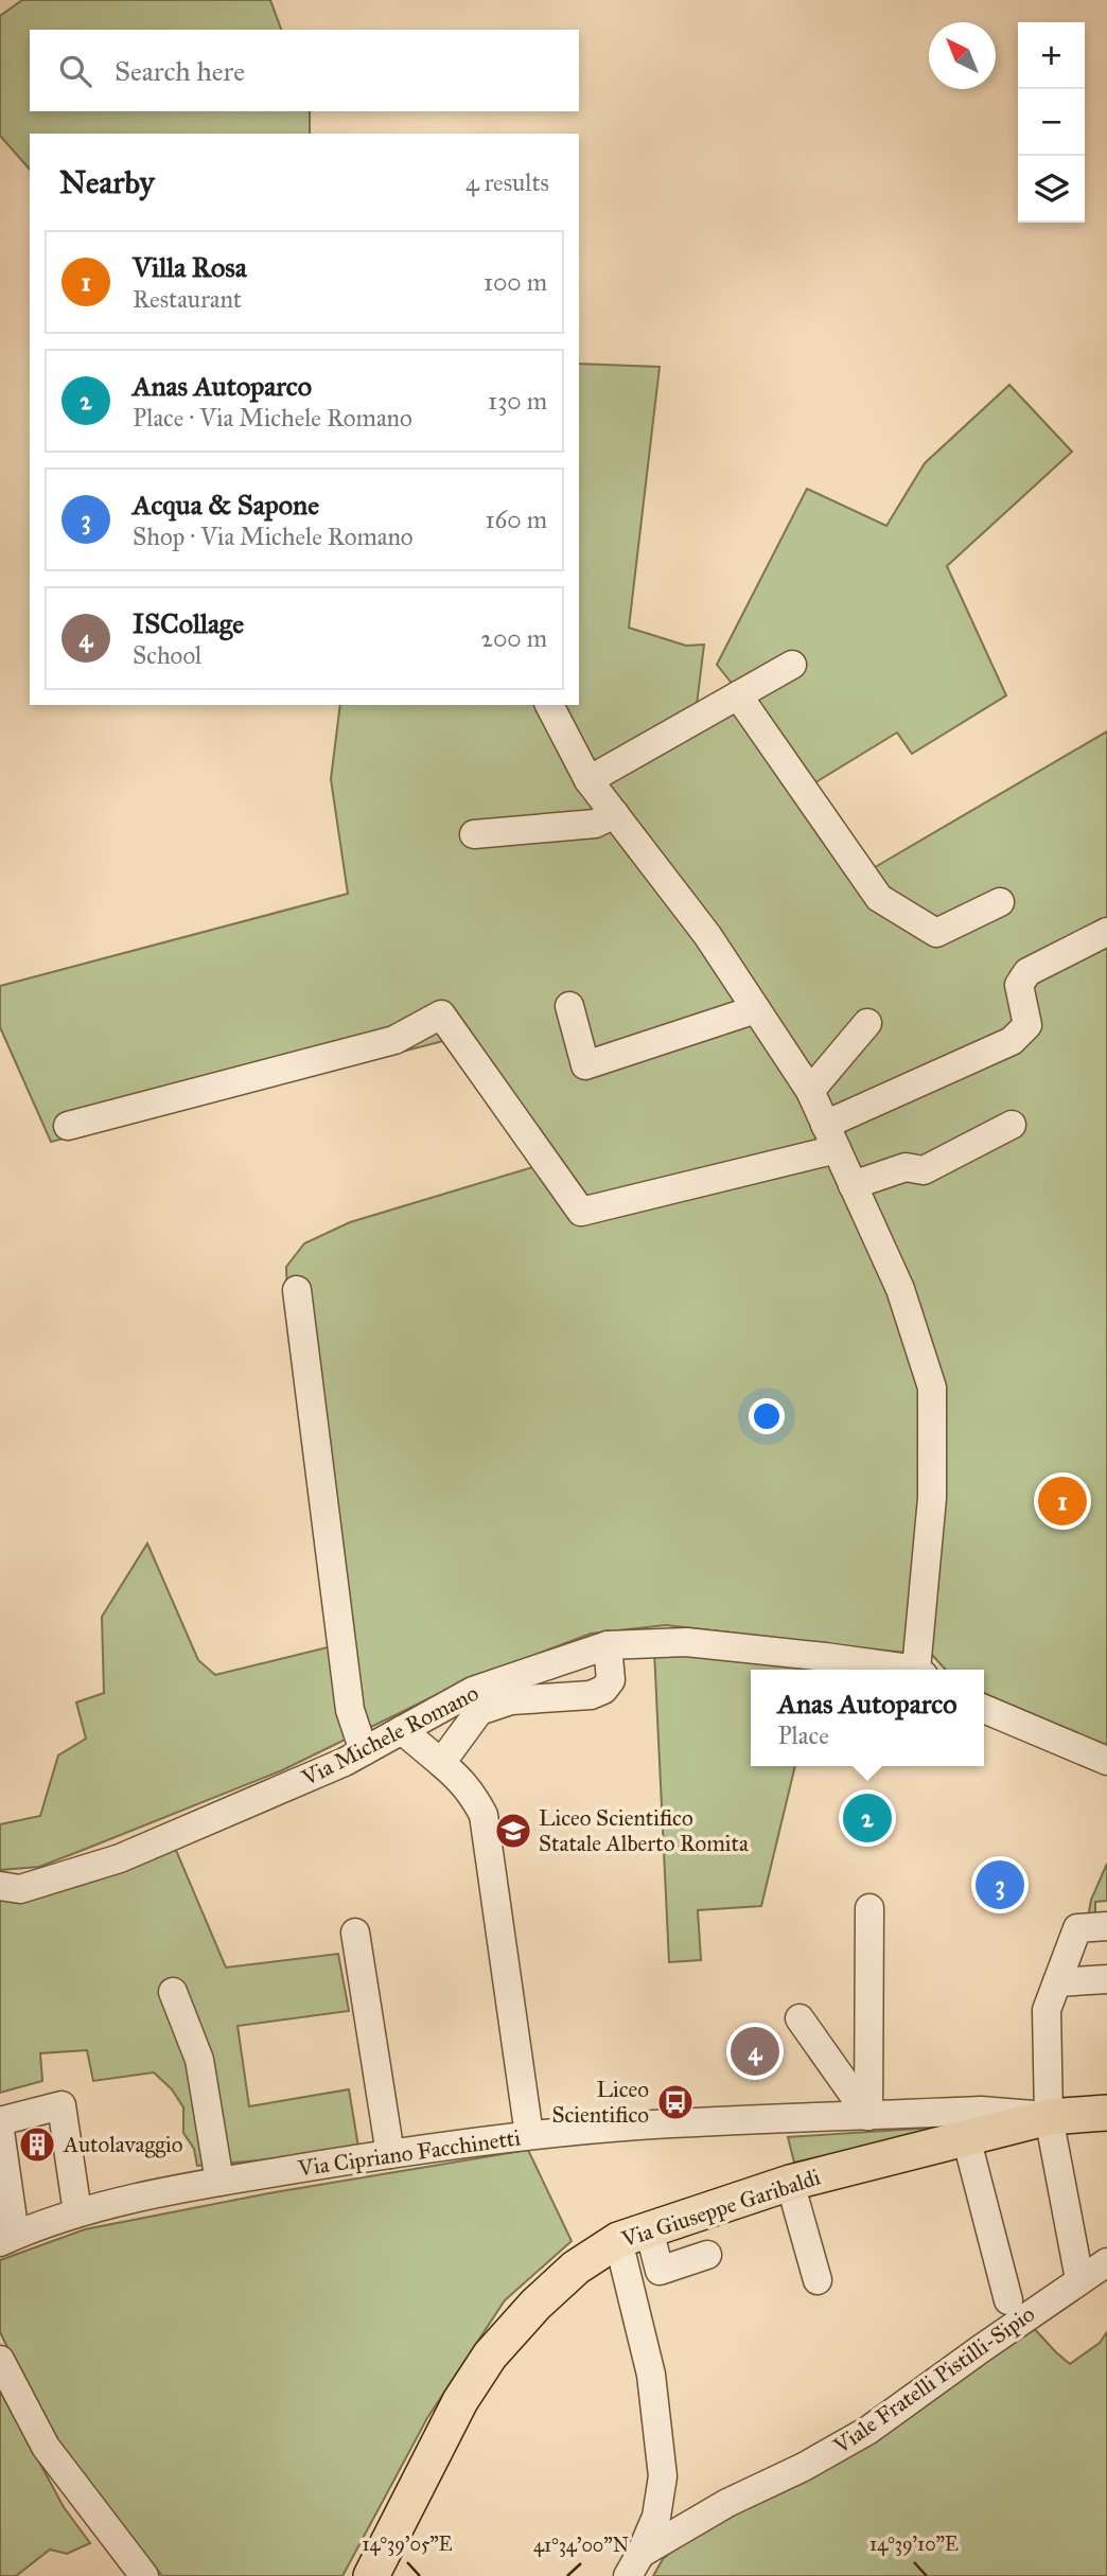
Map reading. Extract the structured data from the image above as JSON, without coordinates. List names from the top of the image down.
{
  "streets": {
    "main road": ["Via Giuseppe Garibaldi"],
    "street": ["Via Michele Romano", "Via Cipriano Facchinetti", "Viale Fratelli Pistilli-Sipio"]
  },
  "crossings": [
    ["Via Cipriano Facchinetti", "Via Giuseppe Garibaldi"]
  ],
  "places": {
    "school or university": ["Liceo Scientifico Statale Alberto Romita"],
    "bus stop": ["Liceo Scientifico"],
    "building": ["Autolavaggio"]
  },
  "north": "top left",
  "page": {
    "map_buttons": ["+", "−"],
    "search": "Search here",
    "heading": ["Nearby", "4 results"],
    "list": [
      {
        "mark": "1",
        "name": "Villa Rosa",
        "note": "Restaurant",
        "value": "100 m"
      },
      {
        "mark": "2",
        "name": "Anas Autoparco",
        "note": "Place · Via Michele Romano",
        "value": "130 m"
      },
      {
        "mark": "3",
        "name": "Acqua & Sapone",
        "note": "Shop · Via Michele Romano",
        "value": "160 m"
      },
      {
        "mark": "4",
        "name": "ISCollage",
        "note": "School",
        "value": "200 m"
      }
    ],
    "pins": [
      "1",
      "2",
      "3",
      "4"
    ],
    "popup": ["Anas Autoparco", "Place"]
  },
  "coordinates": ["14°39'05\"E", "14°39'10\"E", "41°34'00\"N"]
}
